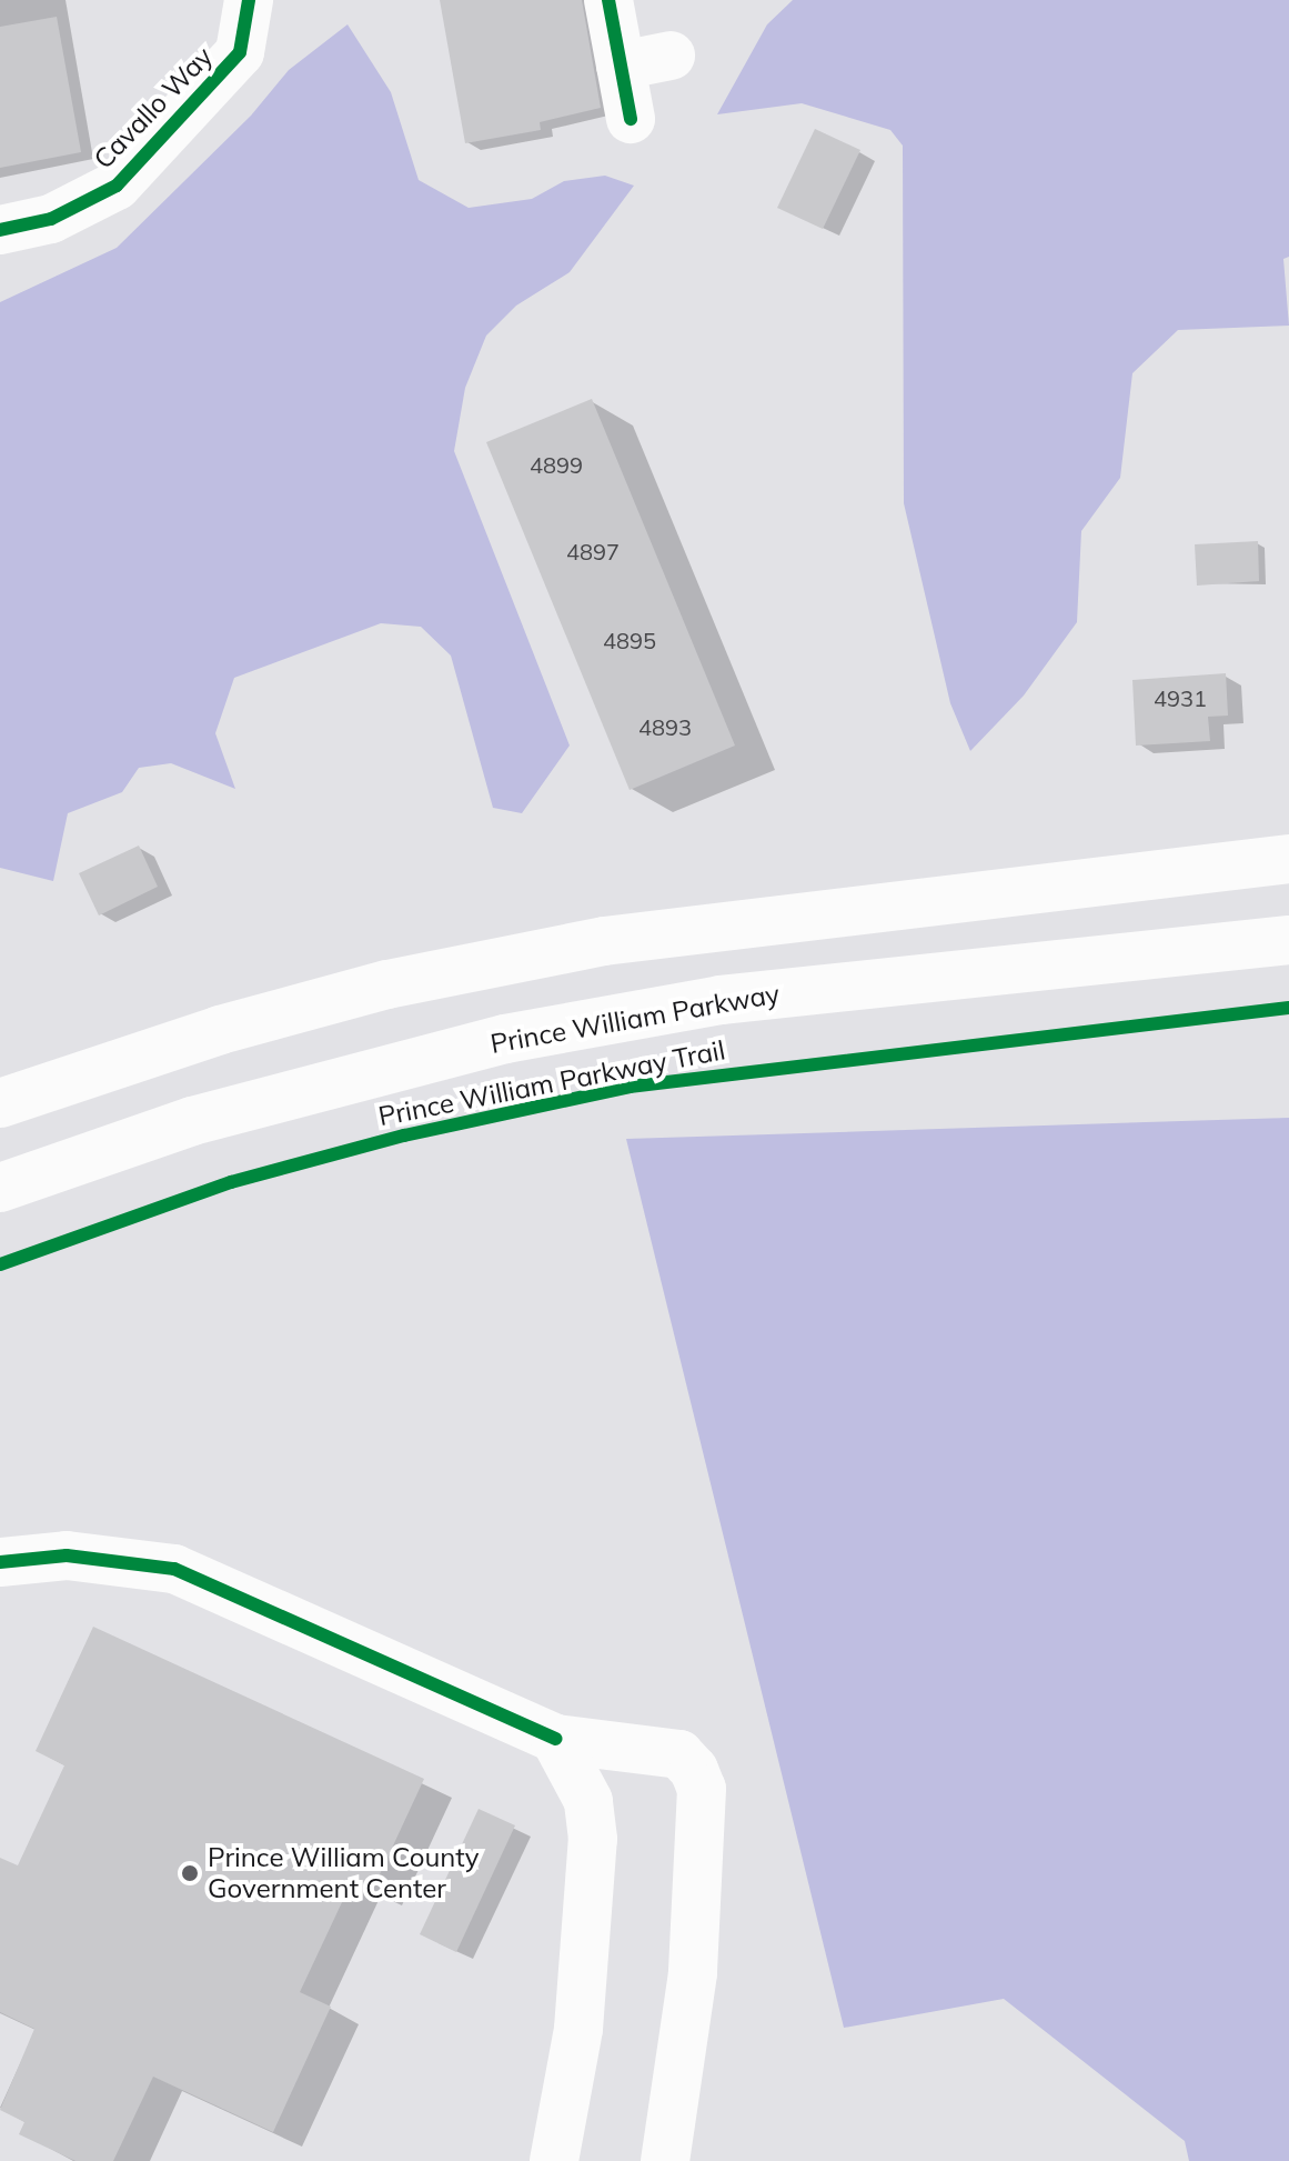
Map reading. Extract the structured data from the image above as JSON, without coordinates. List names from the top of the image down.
{
  "streets": {
    "main road": ["Cavallo Way", "Prince William Parkway"],
    "cycle path": ["Prince William Parkway Trail"]
  },
  "places": ["Prince William County Government Center"],
  "house_numbers": [
    "4899",
    "4897",
    "4895",
    "4931",
    "4893"
  ]
}
